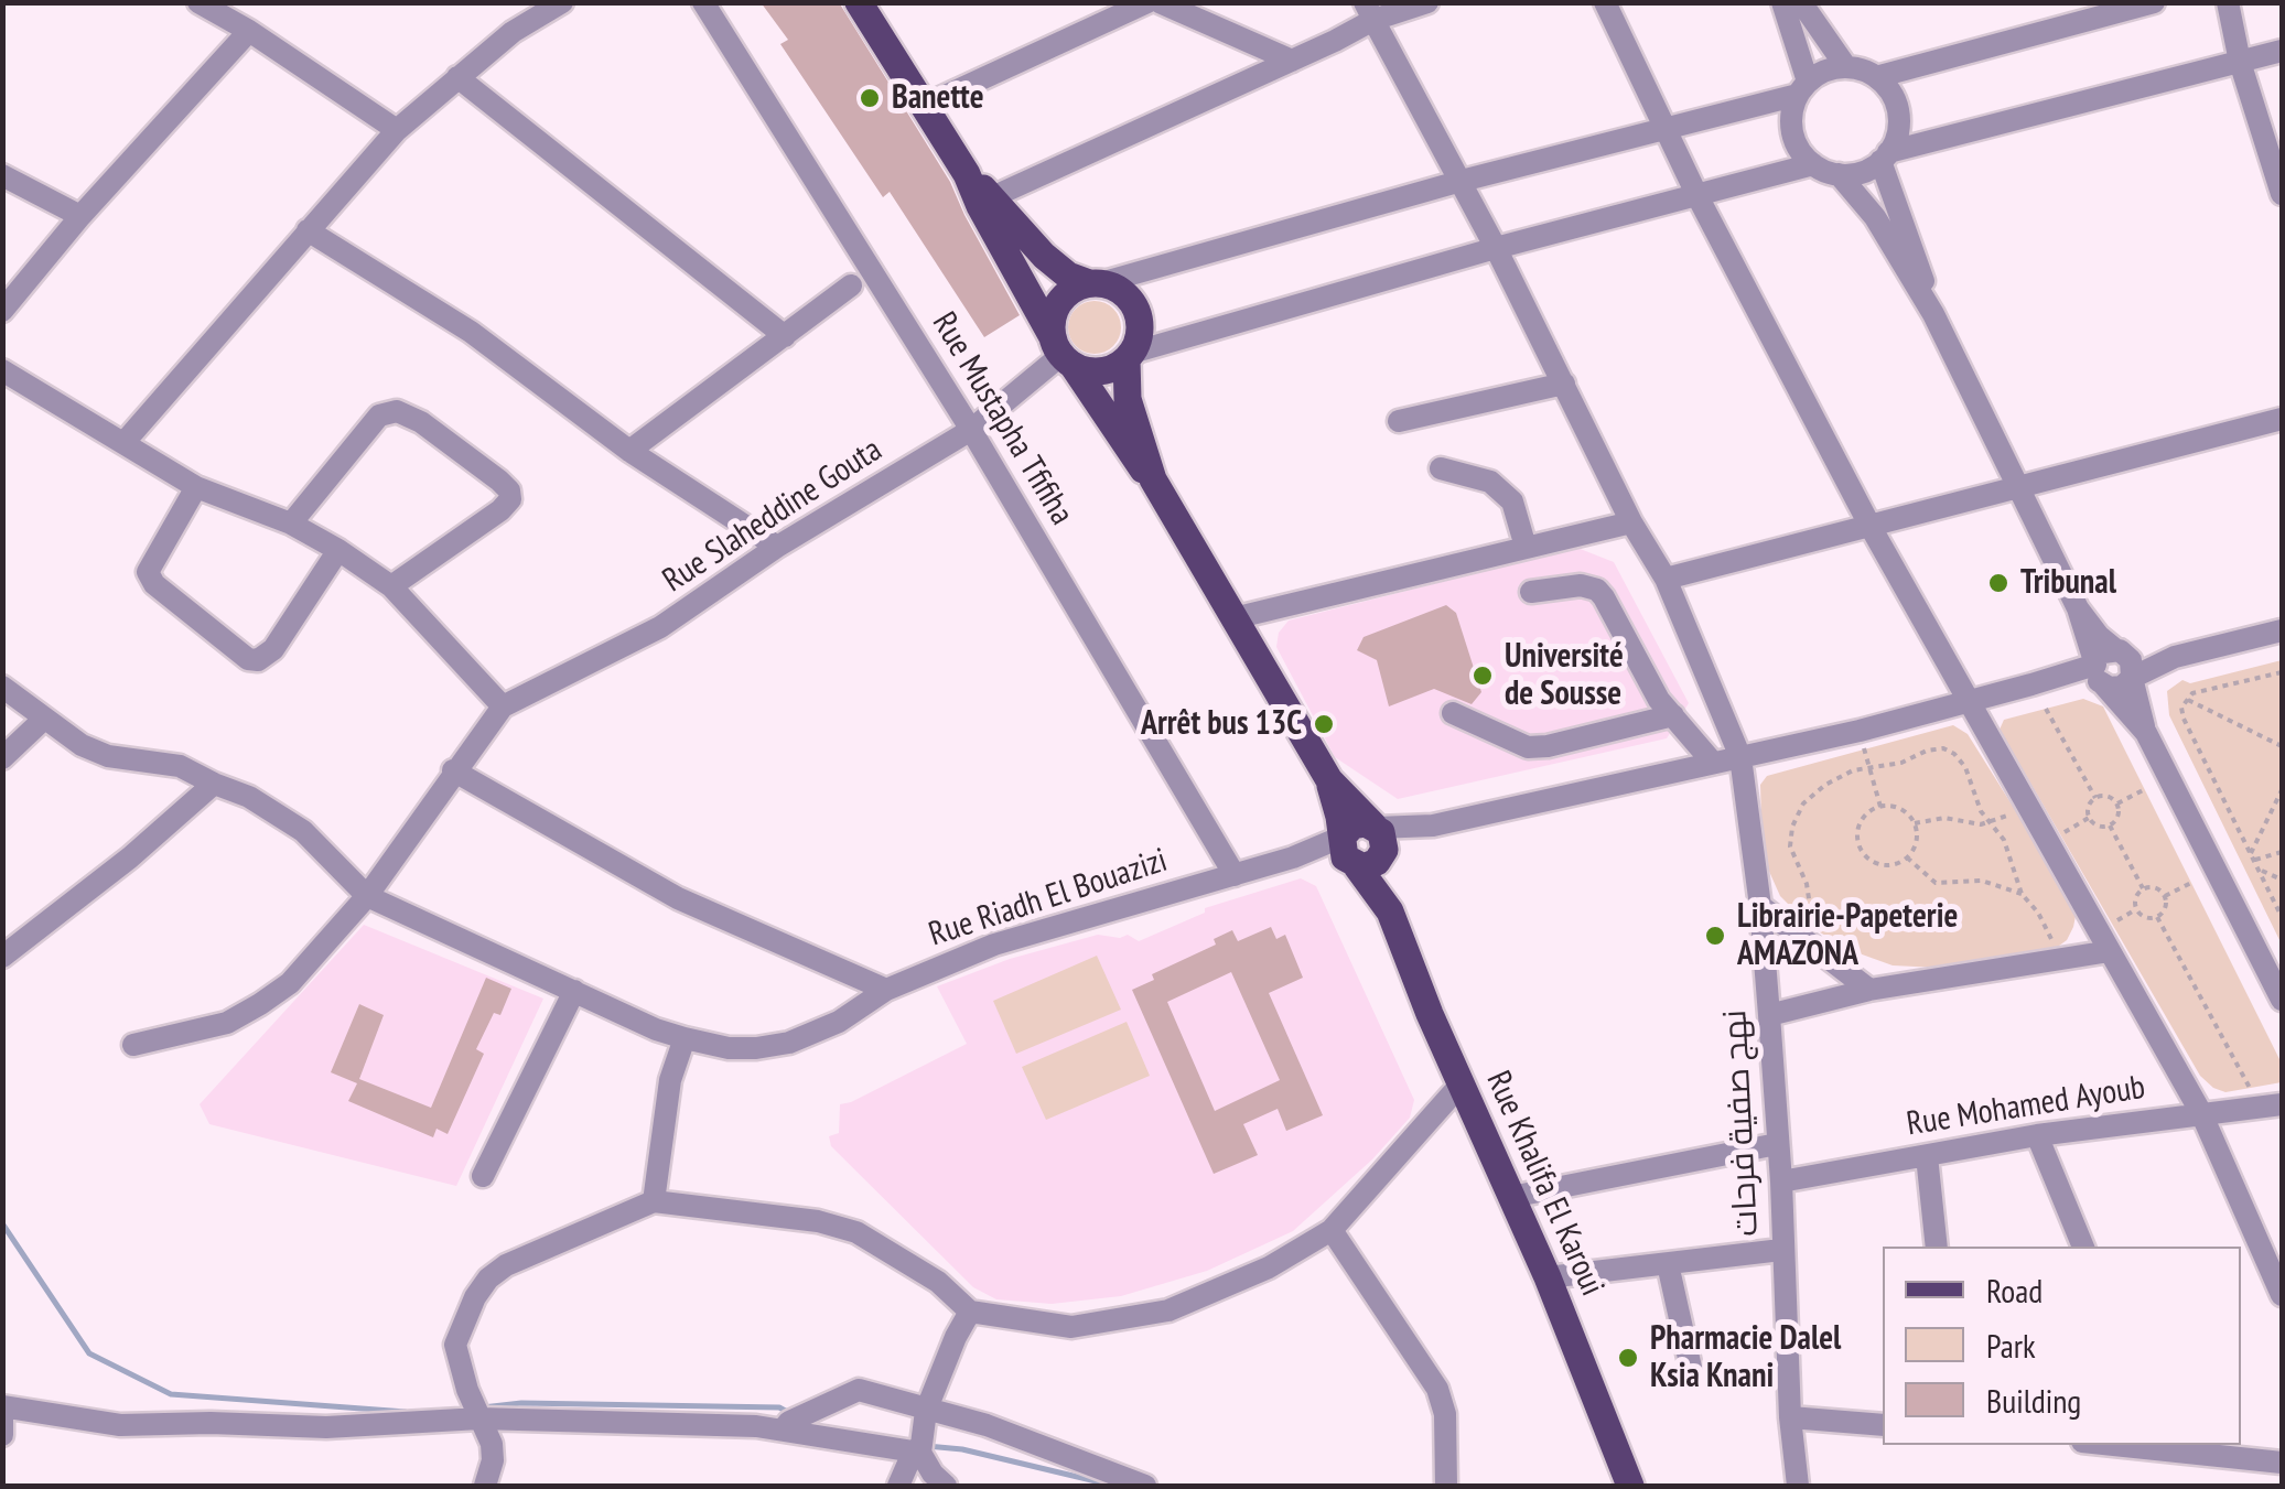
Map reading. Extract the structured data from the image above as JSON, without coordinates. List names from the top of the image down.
{
  "streets": {
    "main road": ["Rue Khalifa El Karoui"],
    "street": [
      "Rue Mustapha Tfifiha",
      "Rue Slaheddine Gouta",
      "Rue Riadh El Bouazizi",
      "Rue Mohamed Ayoub",
      "نهج صفية فرحات"
    ]
  },
  "crossings": [
    ["Rue Mustapha Tfifiha", "Rue Slaheddine Gouta"],
    ["Rue Mustapha Tfifiha", "Rue Riadh El Bouazizi"],
    ["Rue Slaheddine Gouta", "Rue Khalifa El Karoui"],
    ["Rue Riadh El Bouazizi", "Rue Khalifa El Karoui"],
    ["Rue Mohamed Ayoub", "نهج صفية فرحات"]
  ],
  "places": [
    "Banette",
    "Tribunal",
    "Université de Sousse",
    "Arrêt bus 13C",
    "Librairie-Papeterie AMAZONA",
    "Pharmacie Dalel Ksia Knani"
  ],
  "legend": ["Road", "Park", "Building"]
}
